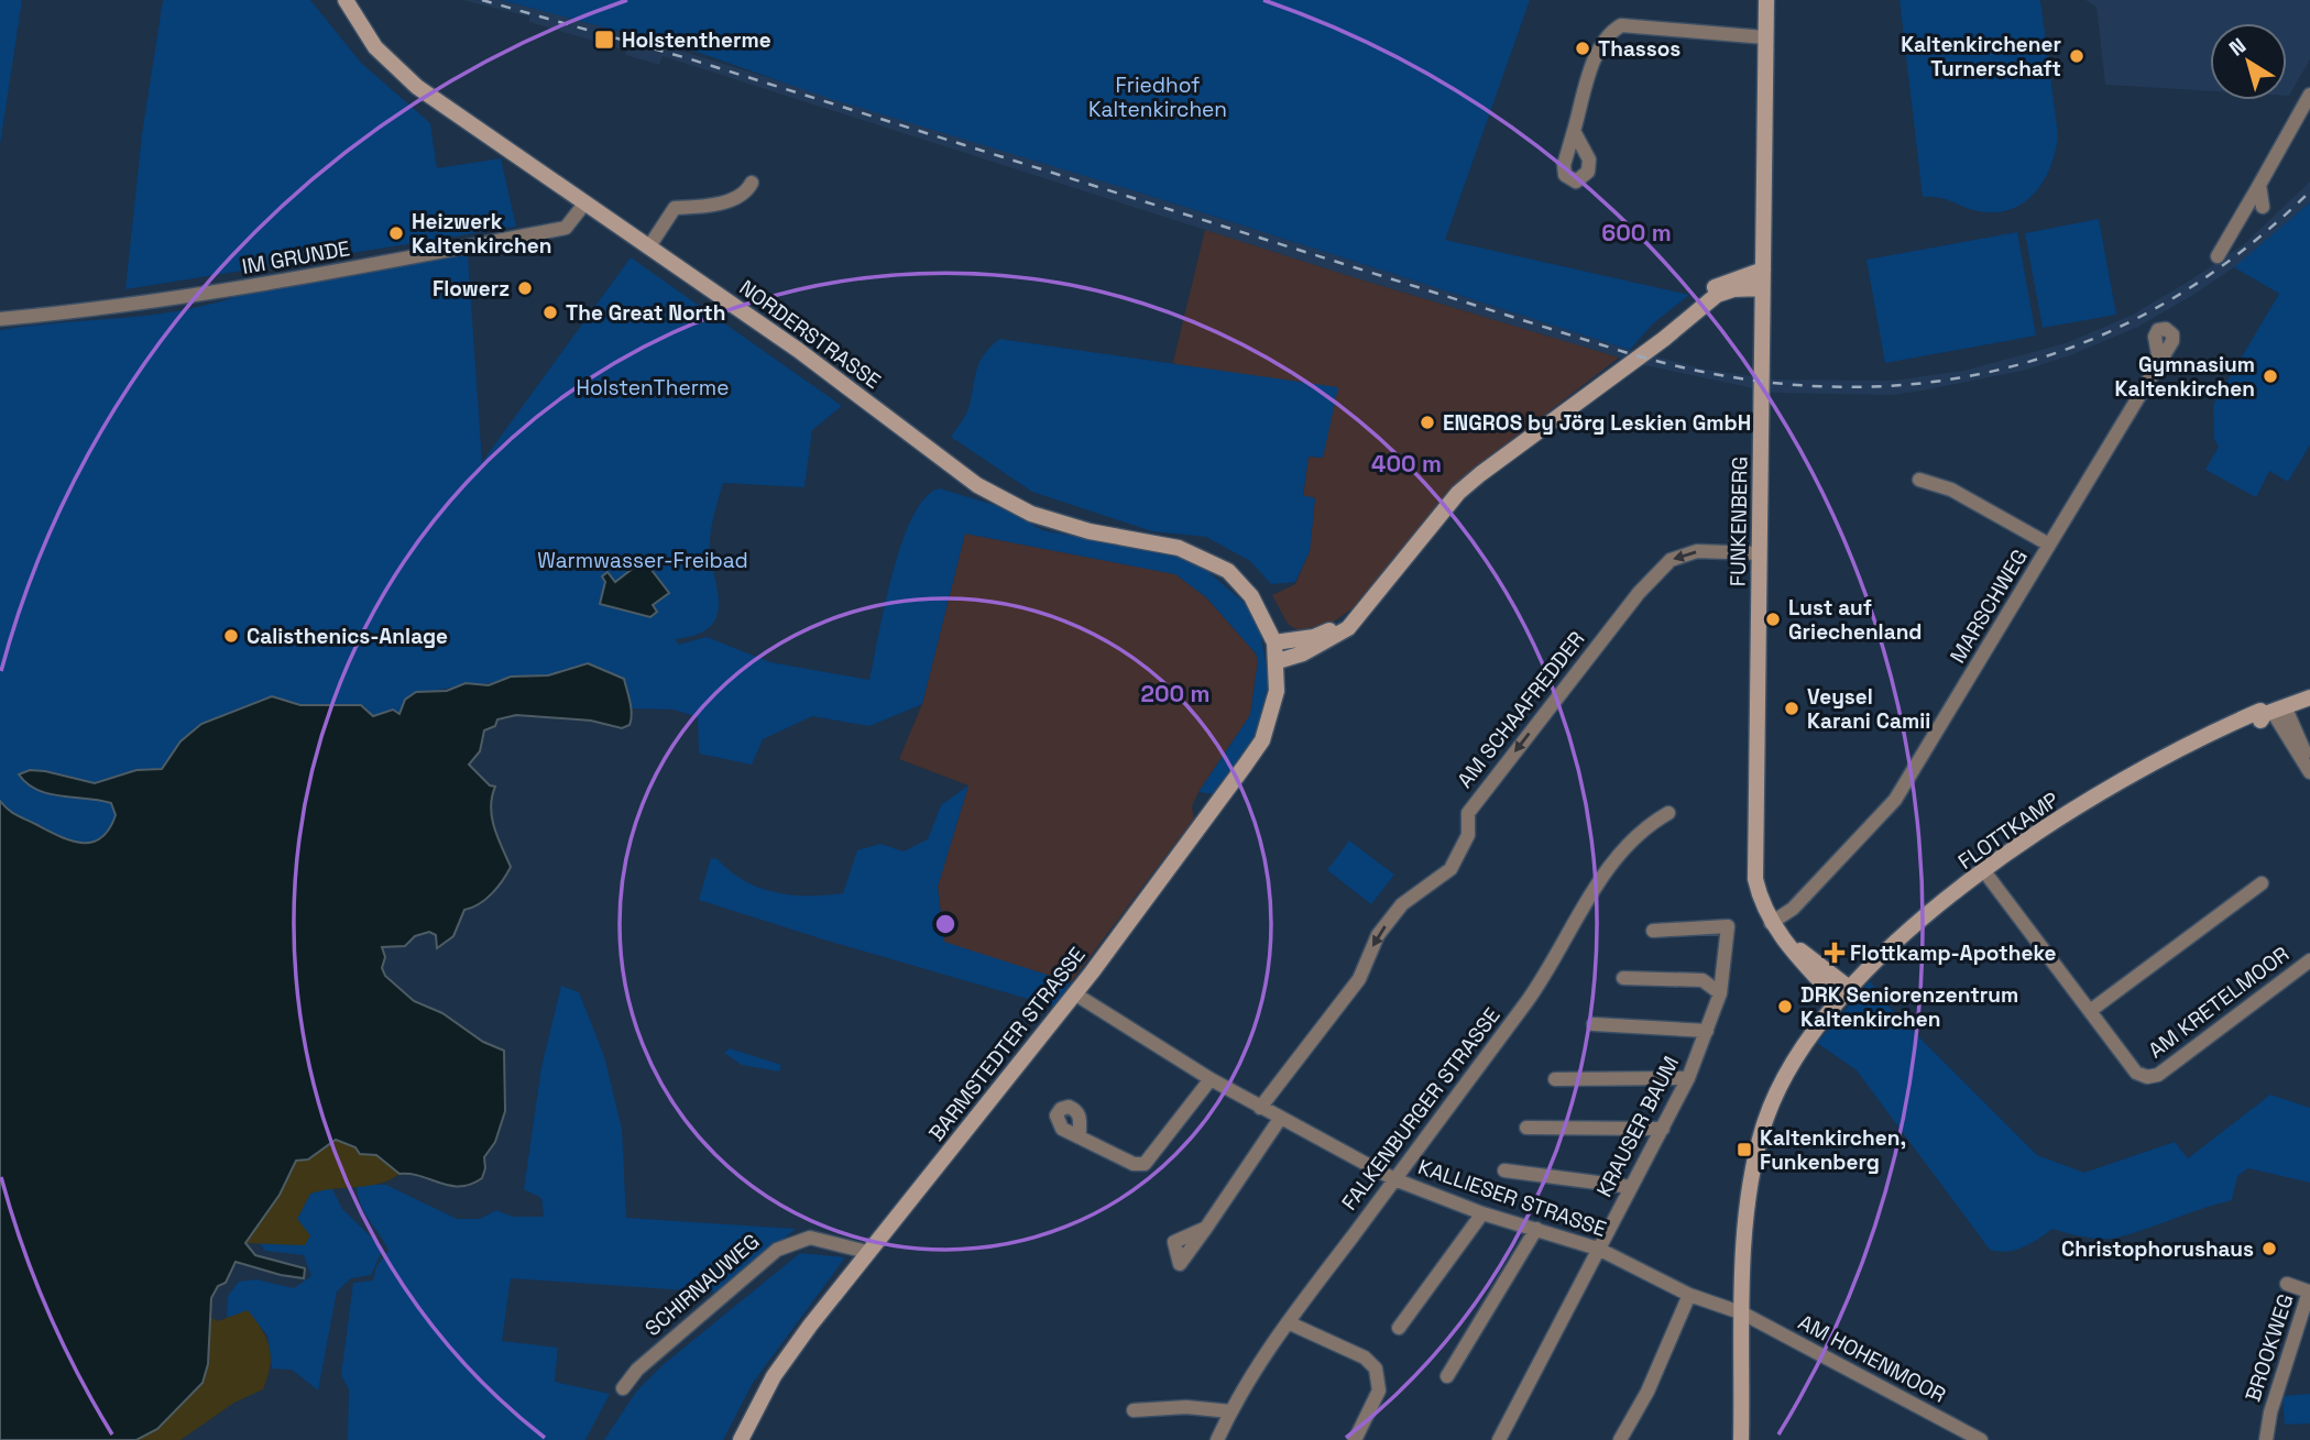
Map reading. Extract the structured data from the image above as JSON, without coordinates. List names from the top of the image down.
{
  "streets": {
    "street": [
      "IM GRUNDE",
      "NORDERSTRASSE",
      "FUNKENBERG",
      "MARSCHWEG",
      "AM SCHAAFREDDER",
      "FLOTTKAMP",
      "AM KRETELMOOR",
      "BARMSTEDTER STRASSE",
      "FALKENBURGER STRASSE",
      "KRAUSER BAUM",
      "KALLIESER STRASSE",
      "SCHIRNAUWEG",
      "BROOKWEG",
      "AM HOHENMOOR"
    ]
  },
  "crossings": [
    ["IM GRUNDE", "NORDERSTRASSE"],
    ["NORDERSTRASSE", "BARMSTEDTER STRASSE"],
    ["FUNKENBERG", "MARSCHWEG"],
    ["FUNKENBERG", "AM SCHAAFREDDER"],
    ["FUNKENBERG", "FLOTTKAMP"],
    ["AM SCHAAFREDDER", "KALLIESER STRASSE"],
    ["FLOTTKAMP", "AM KRETELMOOR"],
    ["FLOTTKAMP", "KALLIESER STRASSE"],
    ["FLOTTKAMP", "AM HOHENMOOR"],
    ["BARMSTEDTER STRASSE", "KALLIESER STRASSE"],
    ["BARMSTEDTER STRASSE", "SCHIRNAUWEG"],
    ["FALKENBURGER STRASSE", "KALLIESER STRASSE"],
    ["KRAUSER BAUM", "KALLIESER STRASSE"],
    ["KALLIESER STRASSE", "AM HOHENMOOR"]
  ],
  "one_way": ["AM SCHAAFREDDER"],
  "parks": ["Friedhof Kaltenkirchen", "HolstenTherme", "Warmwasser-Freibad"],
  "places": {
    "transit": ["Holstentherme", "Kaltenkirchen, Funkenberg"],
    "other": [
      "Thassos",
      "Kaltenkirchener Turnerschaft",
      "Heizwerk Kaltenkirchen",
      "Flowerz",
      "The Great North",
      "Gymnasium Kaltenkirchen",
      "ENGROS by Jörg Leskien GmbH",
      "Lust auf Griechenland",
      "Calisthenics-Anlage",
      "Veysel Karani Camii",
      "DRK Seniorenzentrum Kaltenkirchen",
      "Christophorushaus"
    ],
    "health": ["Flottkamp-Apotheke"]
  },
  "north": "top left",
  "rings": ["600 m", "400 m", "200 m"]
}
